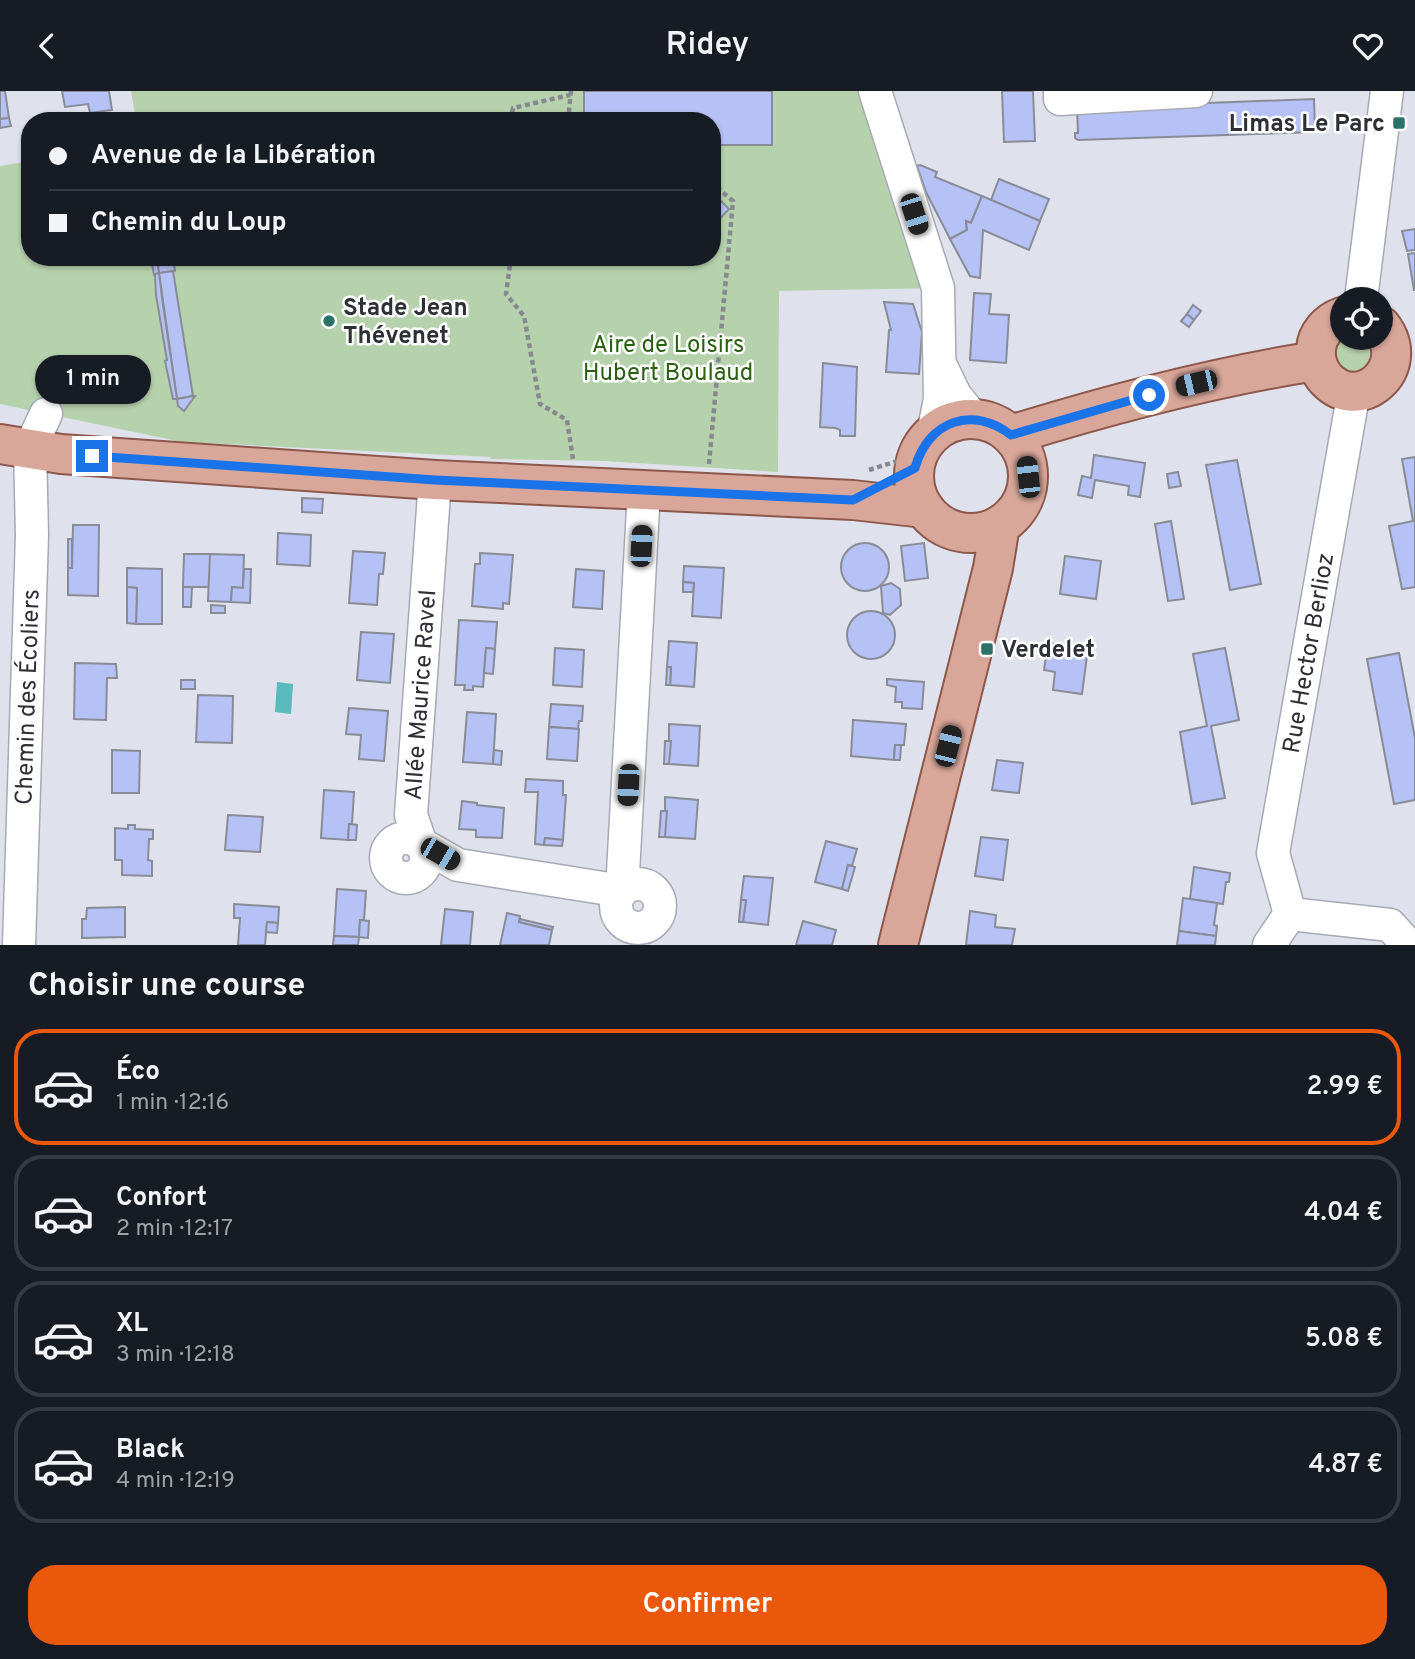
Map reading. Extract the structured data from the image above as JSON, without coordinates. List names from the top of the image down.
{
  "streets": {
    "street": ["Rue Hector Berlioz", "Allée Maurice Ravel", "Chemin des Écoliers"]
  },
  "parks": ["Aire de Loisirs Hubert Boulaud"],
  "places": {
    "transit": ["Limas Le Parc", "Verdelet"],
    "other": ["Stade Jean Thévenet"]
  },
  "page": {
    "header": "Ridey",
    "banner": ["Avenue de la Libération", "Chemin du Loup"],
    "bubble": "1 min",
    "heading": "Choisir une course",
    "list": [
      {
        "name": "Éco",
        "note": "1 min · 12:16",
        "value": "2.99 €"
      },
      {
        "name": "Confort",
        "note": "2 min · 12:17",
        "value": "4.04 €"
      },
      {
        "name": "XL",
        "note": "3 min · 12:18",
        "value": "5.08 €"
      },
      {
        "name": "Black",
        "note": "4 min · 12:19",
        "value": "4.87 €"
      }
    ],
    "buttons": "Confirmer"
  }
}
